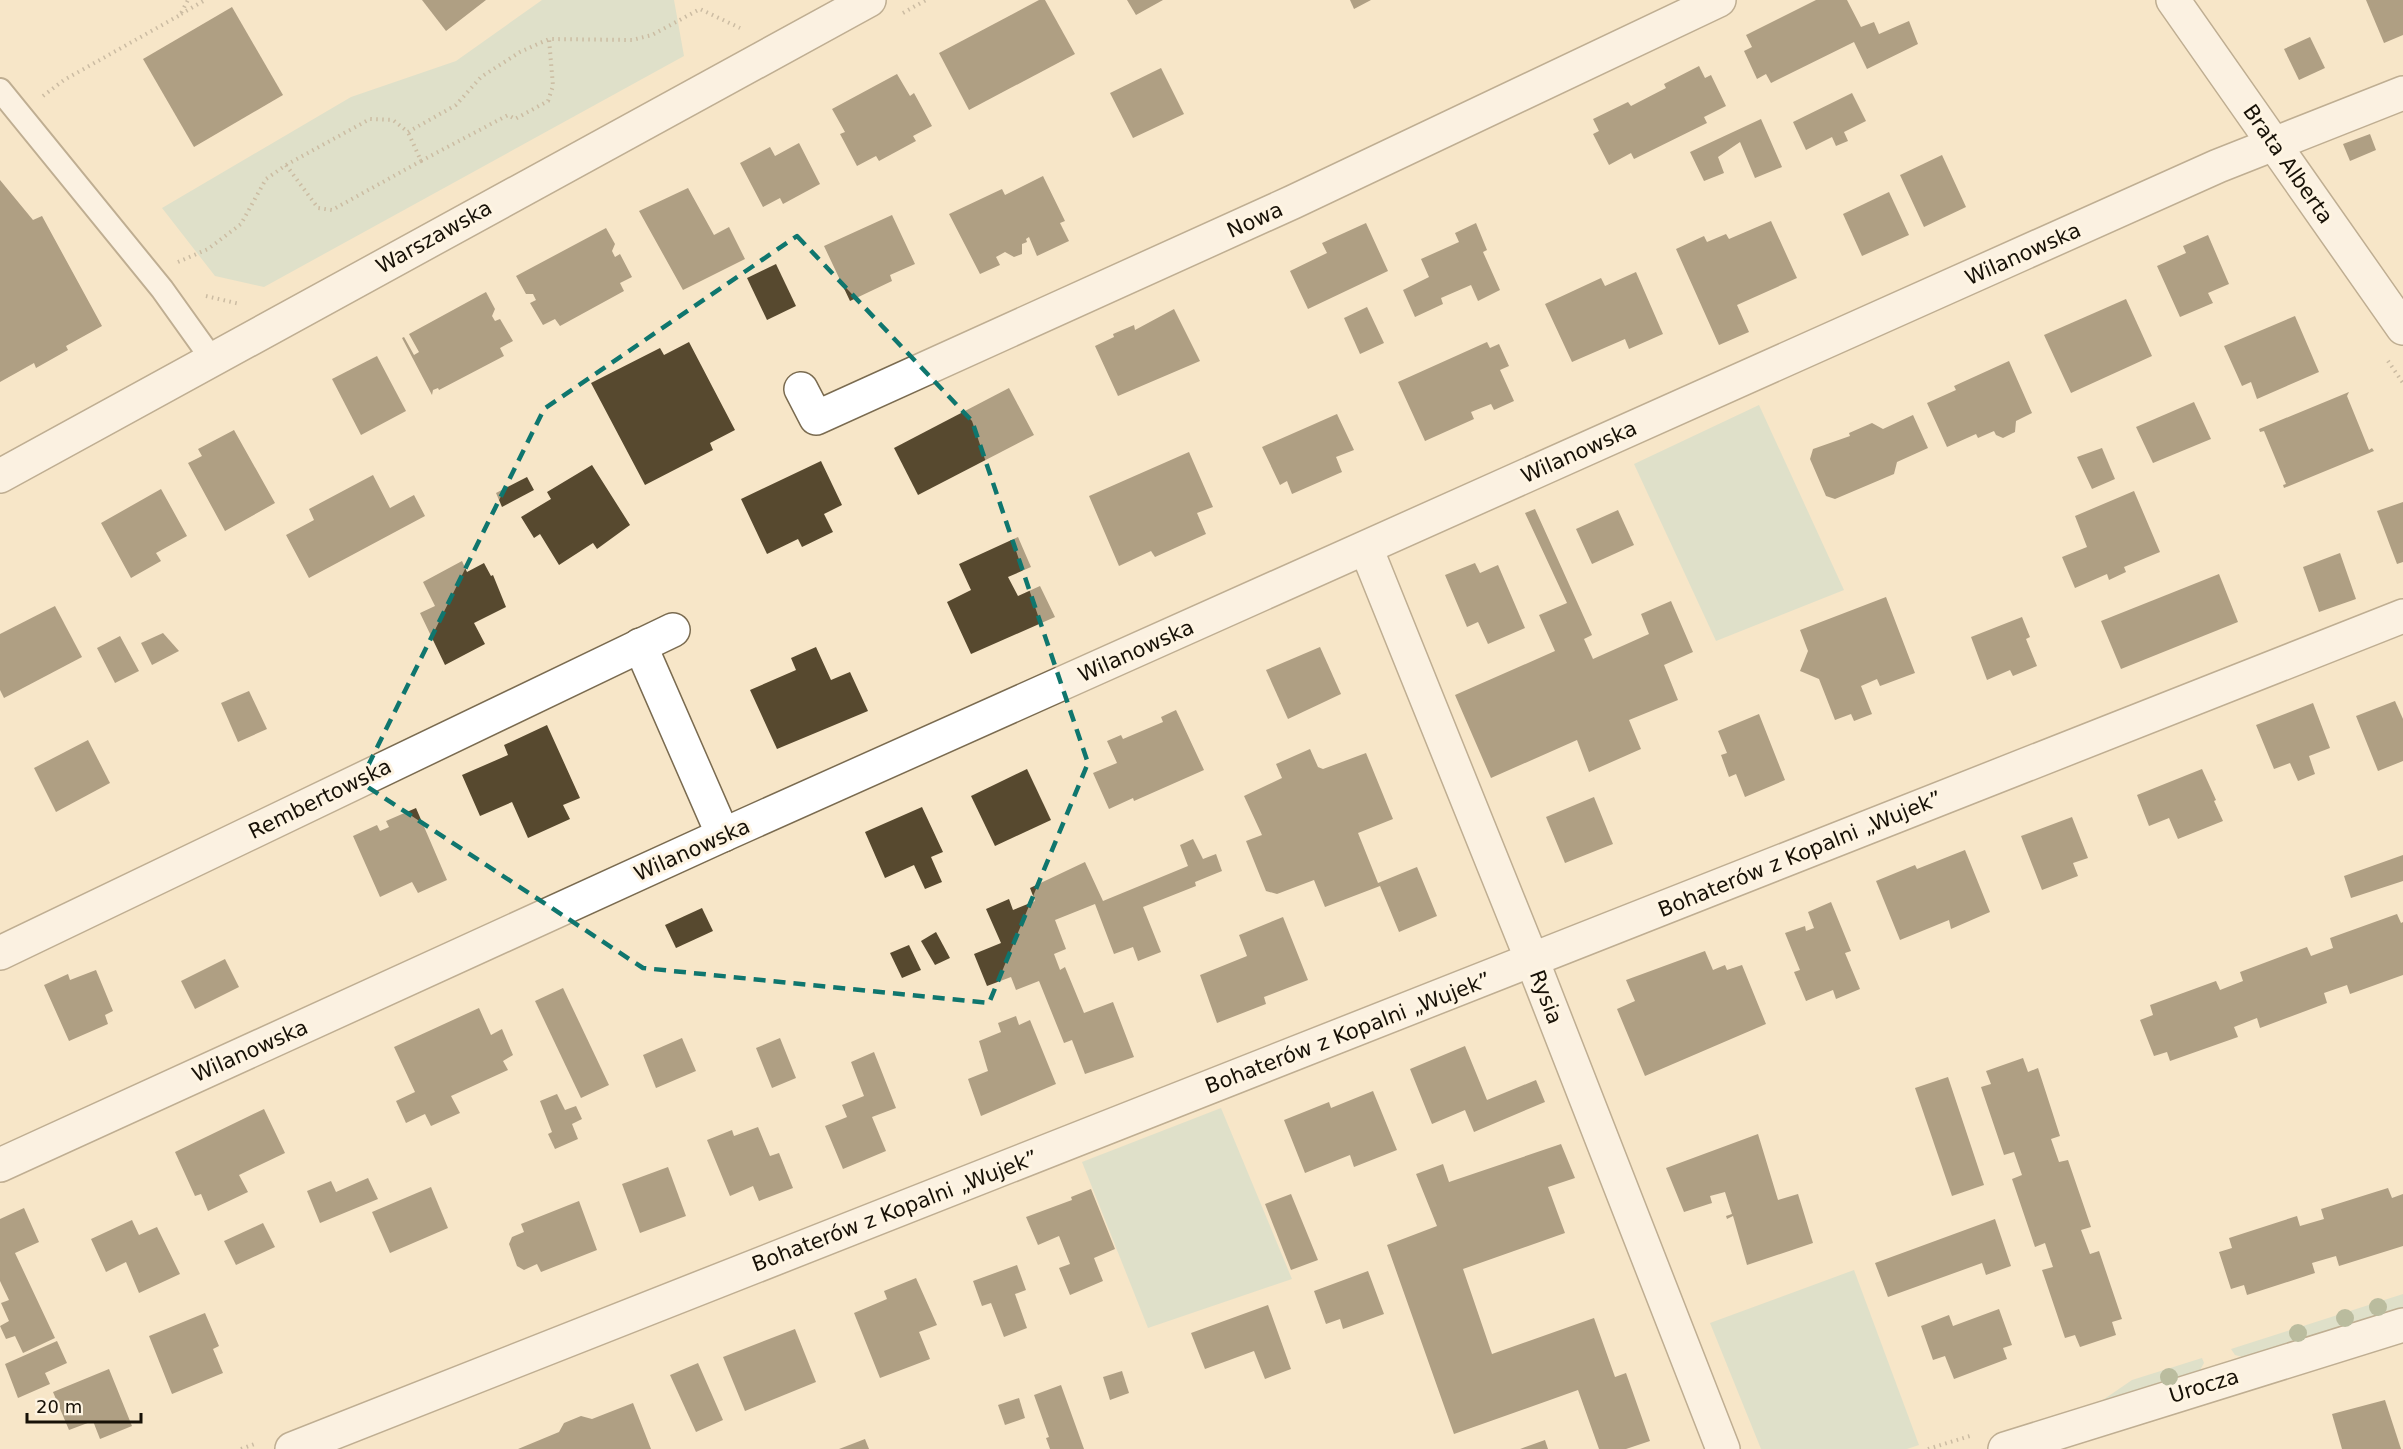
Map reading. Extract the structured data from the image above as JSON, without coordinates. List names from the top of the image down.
{
  "streets": {
    "street": [
      "Brata Alberta",
      "Nowa",
      "Warszawska",
      "Wilanowska",
      "Rembertowska",
      "Bohaterów z Kopalni „Wujek”",
      "Rysia",
      "Urocza"
    ]
  },
  "crossings": [
    ["Brata Alberta", "Wilanowska"],
    ["Wilanowska", "Rysia"],
    ["Bohaterów z Kopalni „Wujek”", "Rysia"]
  ],
  "scale_bar": "20 m"
}
